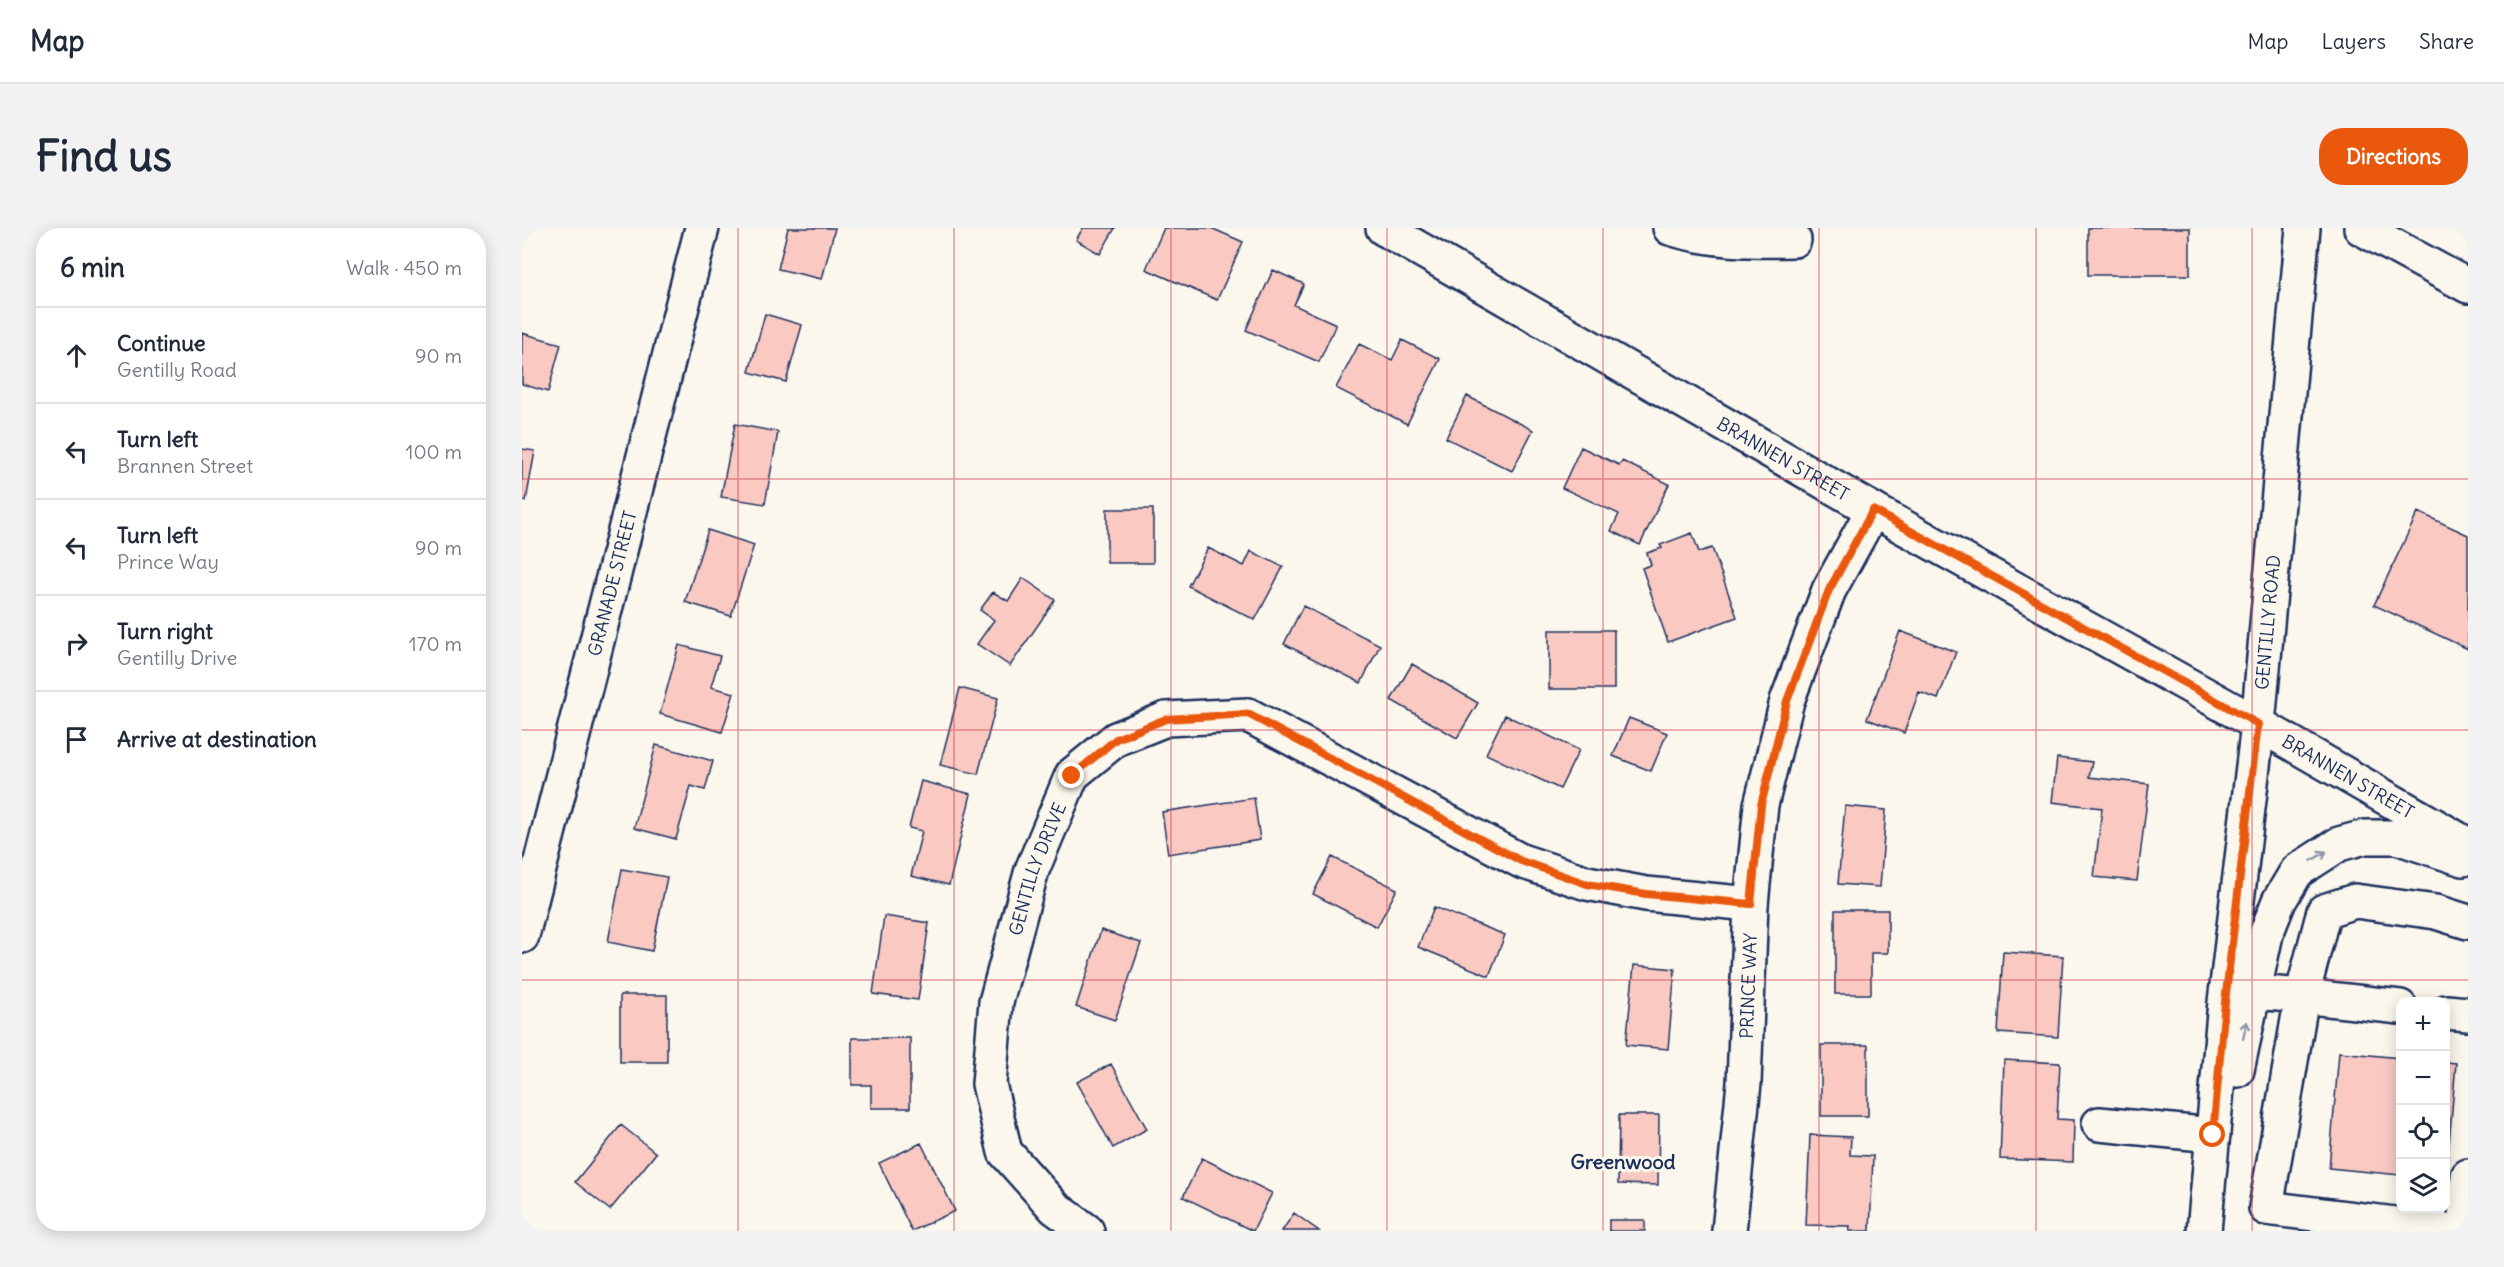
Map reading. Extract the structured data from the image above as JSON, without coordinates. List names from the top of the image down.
{
  "streets": {
    "street": [
      "BRANNEN STREET",
      "GRANADE STREET",
      "GENTILLY ROAD",
      "GENTILLY DRIVE",
      "PRINCE WAY"
    ]
  },
  "crossings": [
    ["BRANNEN STREET", "GENTILLY ROAD"],
    ["BRANNEN STREET", "PRINCE WAY"],
    ["GENTILLY DRIVE", "PRINCE WAY"]
  ],
  "districts": ["Greenwood"],
  "page": {
    "header": "Map",
    "nav": ["Map", "Layers", "Share"],
    "buttons": "Directions",
    "title": "Find us",
    "heading": ["6 min", "Walk · 450 m"],
    "list": [
      ["Continue", "Gentilly Road", "90 m"],
      ["Turn left", "Brannen Street", "100 m"],
      ["Turn left", "Prince Way", "90 m"],
      ["Turn right", "Gentilly Drive", "170 m"],
      "Arrive at destination"
    ],
    "map_buttons": ["+", "−"]
  }
}
